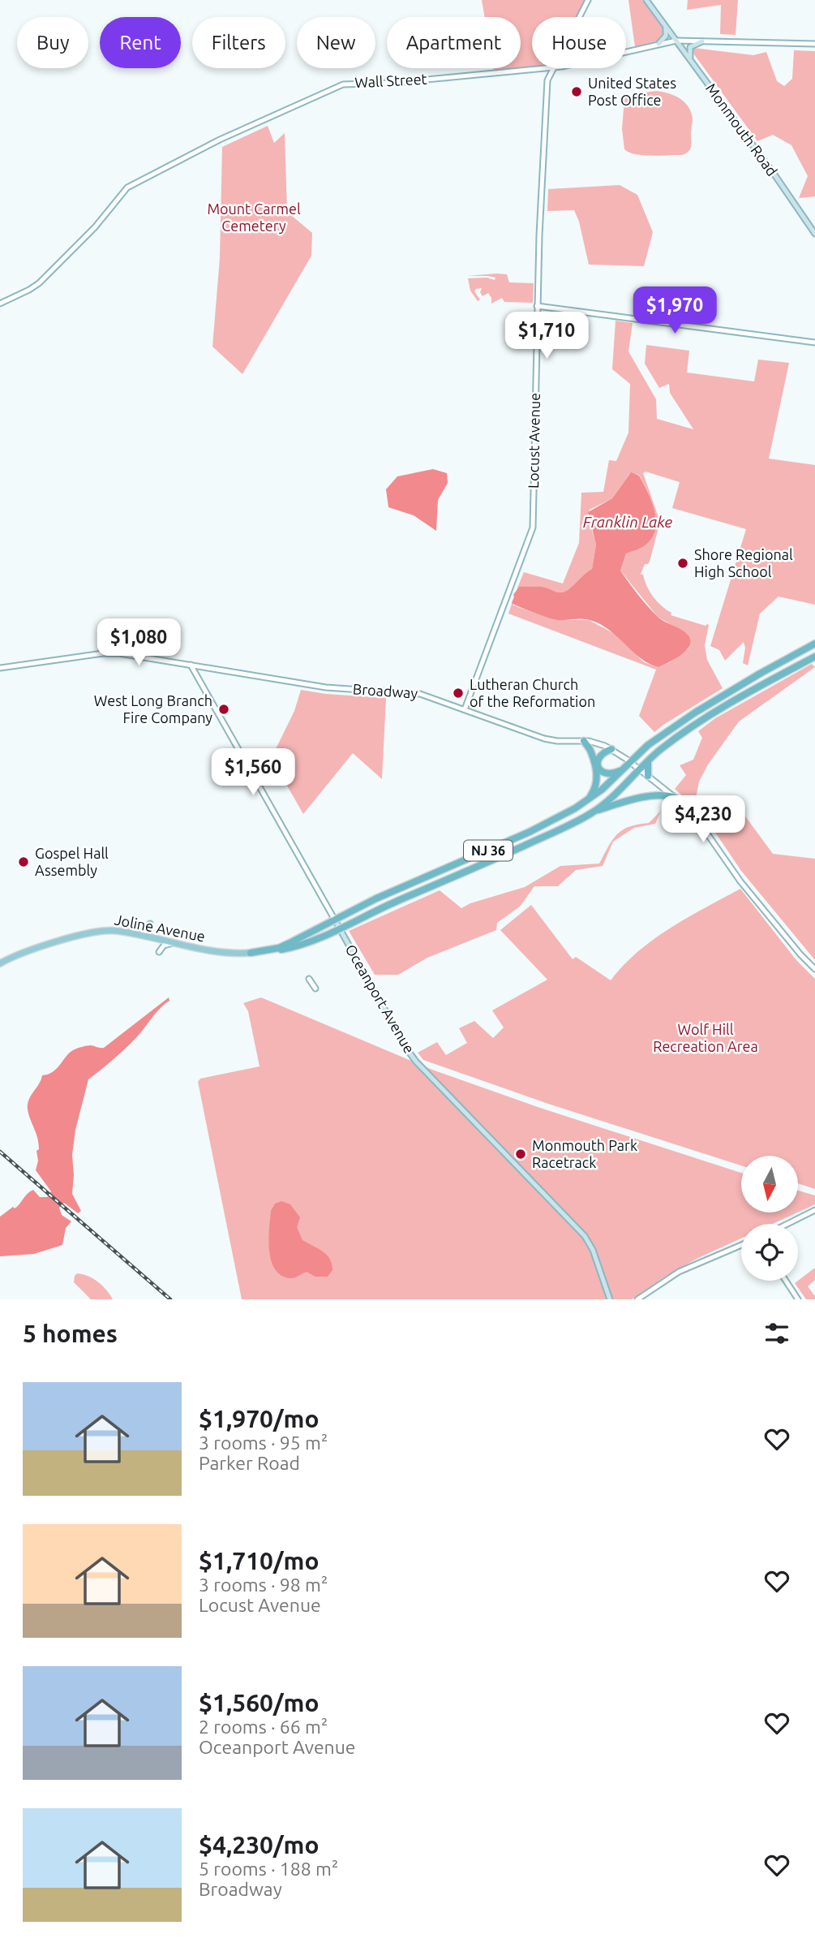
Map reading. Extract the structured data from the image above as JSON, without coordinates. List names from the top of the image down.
{
  "streets": {
    "highway": ["NJ 36"],
    "main road": ["Monmouth Road", "Joline Avenue", "Oceanport Avenue"],
    "street": ["Wall Street", "Locust Avenue", "Broadway"]
  },
  "crossings": [
    ["Wall Street", "Monmouth Road"],
    ["Locust Avenue", "Broadway"],
    ["Broadway", "NJ 36"],
    ["Broadway", "Oceanport Avenue"],
    ["NJ 36", "Joline Avenue"],
    ["NJ 36", "Oceanport Avenue"]
  ],
  "water": ["Franklin Lake"],
  "parks": ["Mount Carmel Cemetery", "Wolf Hill Recreation Area"],
  "places": [
    "United States Post Office",
    "Shore Regional High School",
    "Lutheran Church of the Reformation",
    "West Long Branch Fire Company",
    "Gospel Hall Assembly",
    "Monmouth Park Racetrack"
  ],
  "north": "bottom",
  "page": {
    "chip": [
      "Buy",
      "Rent",
      "Filters",
      "New",
      "Apartment",
      "House"
    ],
    "price": [
      "$1,970",
      "$1,710",
      "$1,080",
      "$1,560",
      "$4,230"
    ],
    "heading": "5 homes",
    "list": [
      {
        "name": "$1,970/mo",
        "note": "3 rooms · 95 m² · Parker Road"
      },
      {
        "name": "$1,710/mo",
        "note": "3 rooms · 98 m² · Locust Avenue"
      },
      {
        "name": "$1,560/mo",
        "note": "2 rooms · 66 m² · Oceanport Avenue"
      },
      {
        "name": "$4,230/mo",
        "note": "5 rooms · 188 m² · Broadway"
      }
    ]
  }
}
